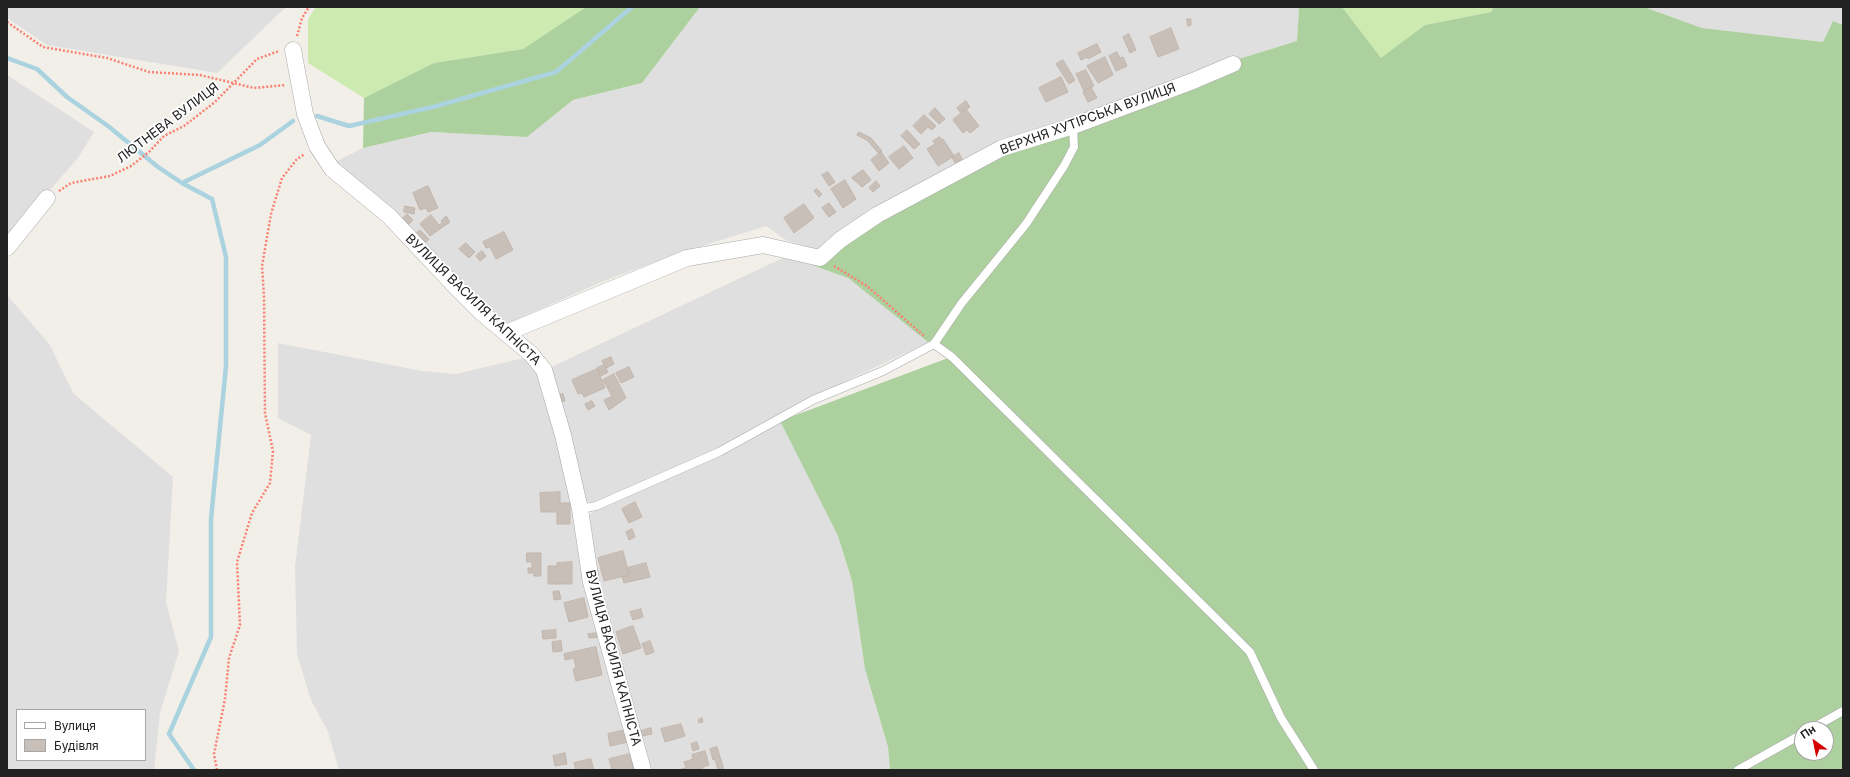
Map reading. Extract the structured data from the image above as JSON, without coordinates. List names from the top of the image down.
{
  "streets": {
    "street": ["ВЕРХНЯ ХУТІРСЬКА ВУЛИЦЯ", "ВУЛИЦЯ ВАСИЛЯ КАПНІСТА"],
    "path": ["ЛЮТНЕВА ВУЛИЦЯ"]
  },
  "crossings": [
    ["ЛЮТНЕВА ВУЛИЦЯ", "ВУЛИЦЯ ВАСИЛЯ КАПНІСТА"]
  ],
  "legend": ["Вулиця", "Будівля"],
  "north": "top left"
}
